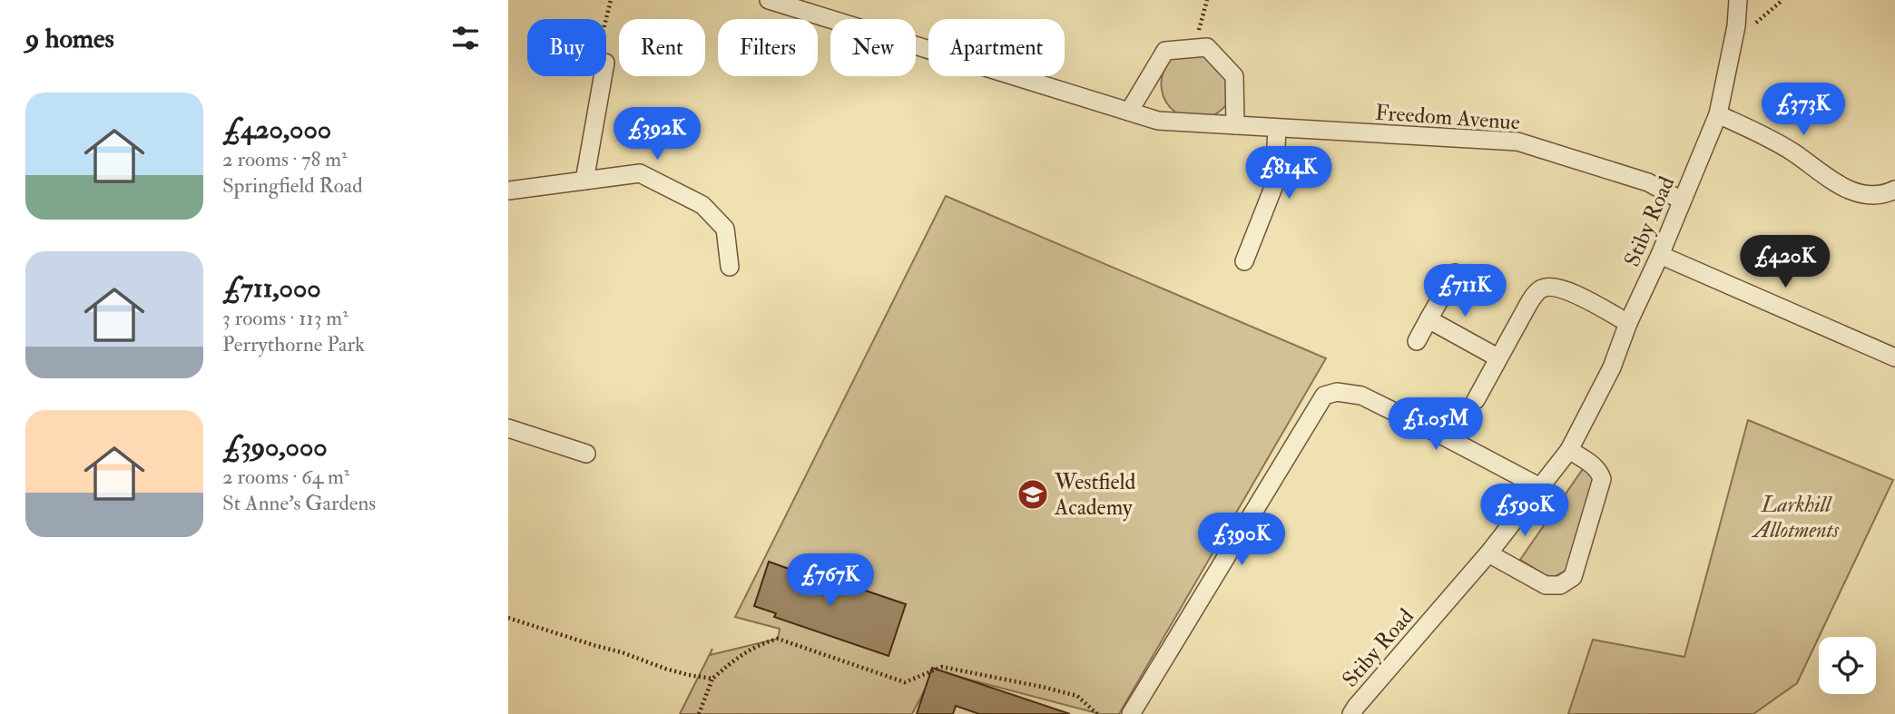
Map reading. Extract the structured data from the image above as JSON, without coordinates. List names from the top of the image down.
{
  "streets": {
    "street": ["Freedom Avenue", "Stiby Road"]
  },
  "crossings": [
    ["Freedom Avenue", "Stiby Road"]
  ],
  "parks": ["Larkhill Allotments"],
  "places": {
    "school or university": ["Westfield Academy"]
  },
  "page": {
    "heading": "9 homes",
    "chip": [
      "Buy",
      "Rent",
      "Filters",
      "New",
      "Apartment"
    ],
    "list": [
      {
        "name": "£420,000",
        "note": "2 rooms · 78 m² · Springfield Road"
      },
      {
        "name": "£711,000",
        "note": "3 rooms · 113 m² · Perrythorne Park"
      },
      {
        "name": "£390,000",
        "note": "2 rooms · 64 m² · St Anne's Gardens"
      }
    ],
    "price": [
      "£373K",
      "£392K",
      "£814K",
      "£420K",
      "£711K",
      "£1.05M",
      "£590K",
      "£390K",
      "£767K"
    ]
  }
}
